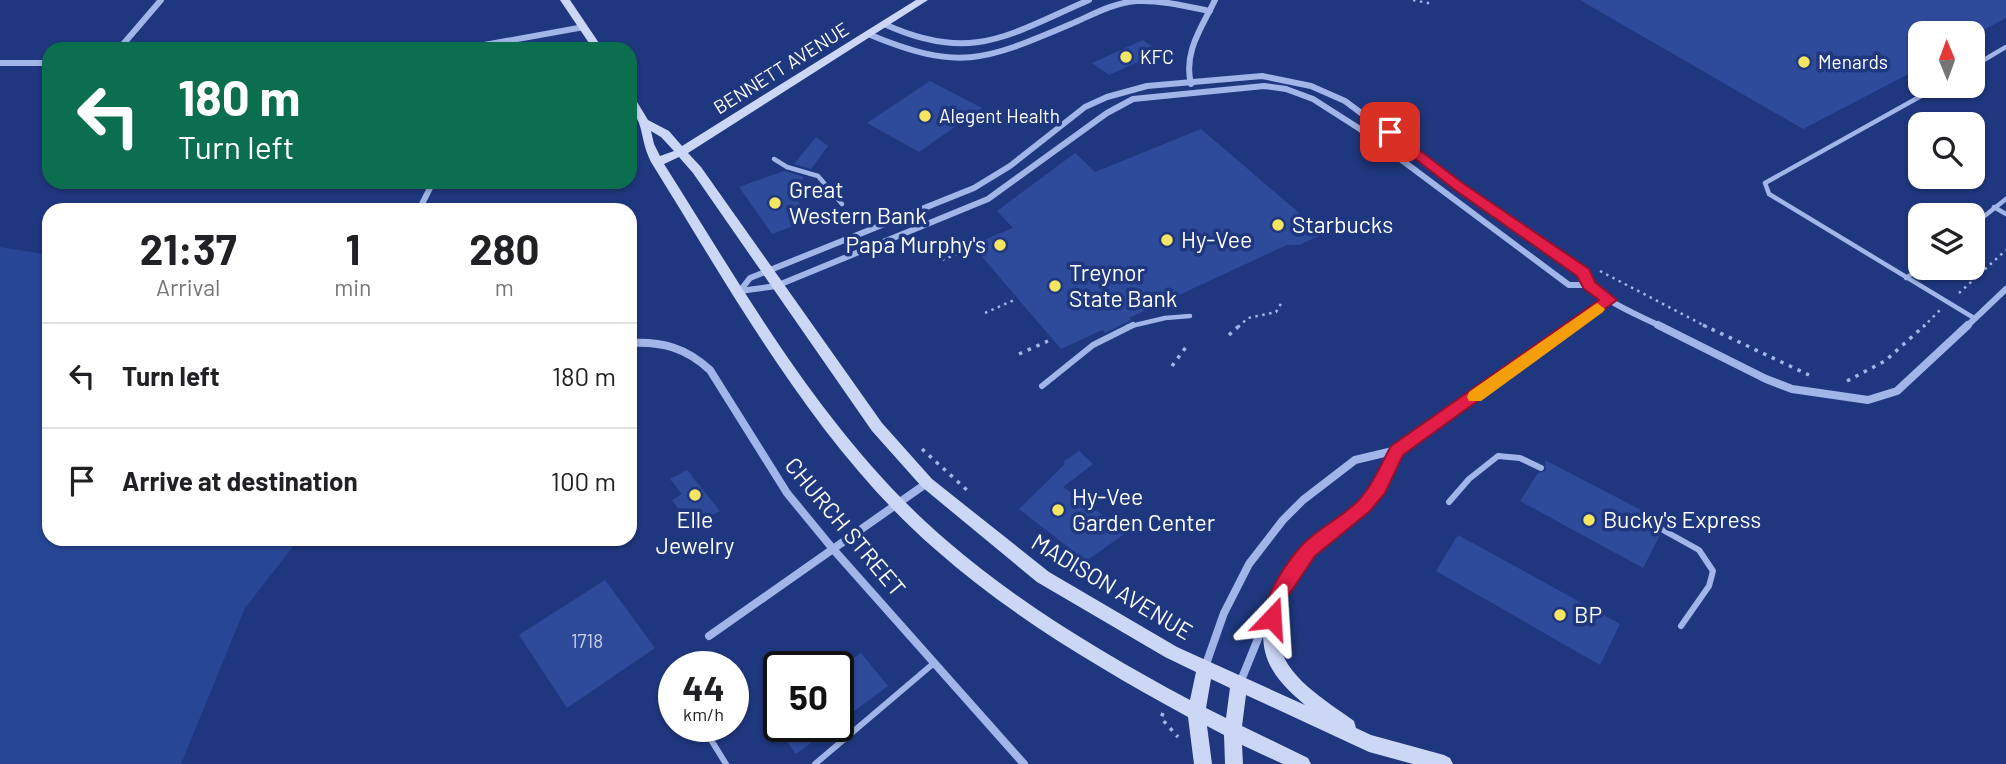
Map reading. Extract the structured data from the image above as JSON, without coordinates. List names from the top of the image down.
{
  "streets": {
    "main road": ["BENNETT AVENUE", "MADISON AVENUE"],
    "street": ["CHURCH STREET"]
  },
  "crossings": [
    ["BENNETT AVENUE", "MADISON AVENUE"]
  ],
  "places": [
    "KFC",
    "Menards",
    "Alegent Health",
    "Great Western Bank",
    "Starbucks",
    "Hy-Vee",
    "Papa Murphy's",
    "Treynor State Bank",
    "Elle Jewelry",
    "Hy-Vee Garden Center",
    "Bucky's Express",
    "BP"
  ],
  "house_numbers": ["1718"],
  "north": "top",
  "page": {
    "turn": ["180 m", "Turn left"],
    "eta": [
      "21:37",
      "Arrival",
      "1",
      "min",
      "280",
      "m"
    ],
    "list": [
      {
        "name": "Turn left",
        "value": "180 m"
      },
      {
        "name": "Arrive at destination",
        "value": "100 m"
      }
    ],
    "speed": "44 km/h",
    "limit": "50"
  }
}
